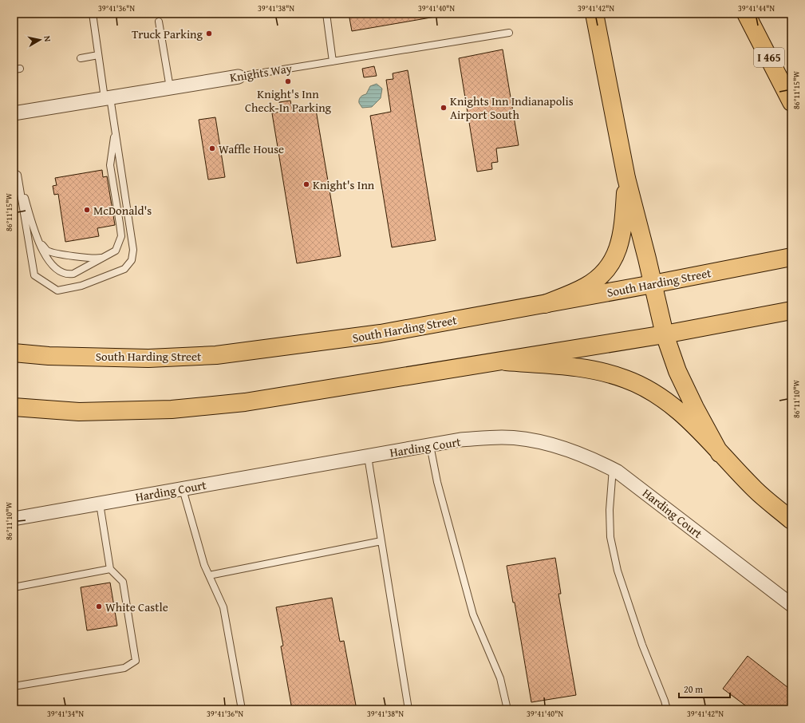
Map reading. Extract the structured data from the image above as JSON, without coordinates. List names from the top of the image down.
{
  "streets": {
    "main road": ["I 465", "South Harding Street"],
    "street": ["Knights Way", "Harding Court"]
  },
  "places": [
    "Truck Parking",
    "Knight's Inn Check-In Parking",
    "Knights Inn Indianapolis Airport South",
    "Waffle House",
    "Knight's Inn",
    "McDonald's",
    "White Castle"
  ],
  "scale_bar": "20 m",
  "north": "right",
  "coordinates": [
    "39°41'36\"N",
    "39°41'38\"N",
    "39°41'40\"N",
    "39°41'42\"N",
    "39°41'44\"N",
    "86°11'15\"W",
    "86°11'10\"W",
    "39°41'34\"N"
  ]
}
